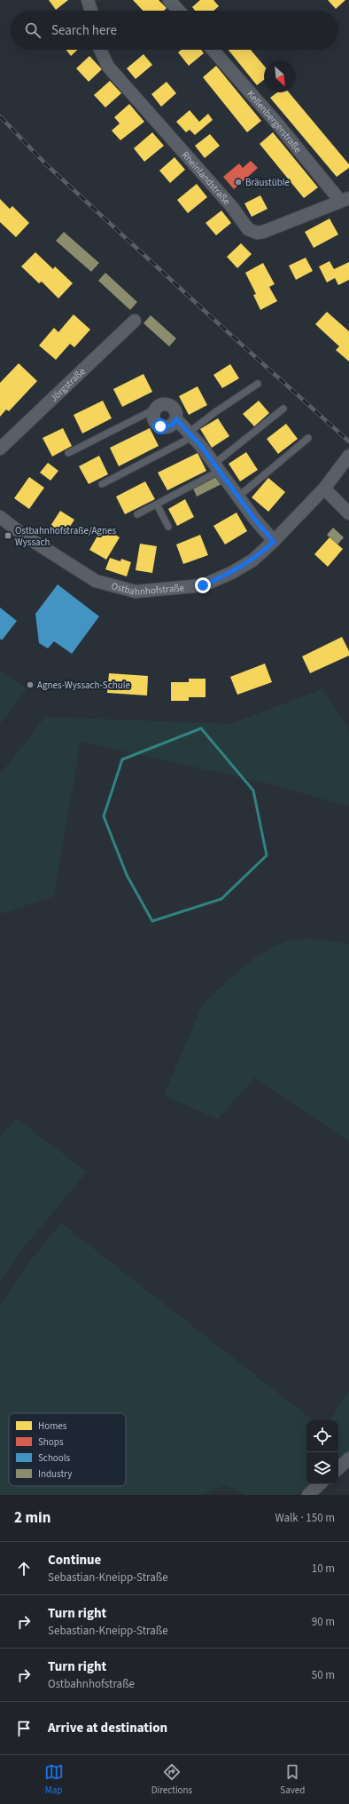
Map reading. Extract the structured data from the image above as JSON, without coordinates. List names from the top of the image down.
{
  "streets": {
    "street": [
      "Kellenbergerstraße",
      "Rheinlandstraße",
      "Jörgstraße",
      "Ostbahnhofstraße"
    ]
  },
  "crossings": [
    ["Kellenbergerstraße", "Rheinlandstraße"]
  ],
  "places": {
    "other": ["Bräustüble", "Agnes-Wyssach-Schule"],
    "transit": ["Ostbahnhofstraße/Agnes Wyssach"]
  },
  "legend": [
    "Homes",
    "Shops",
    "Schools",
    "Industry"
  ],
  "north": "bottom right",
  "page": {
    "search": "Search here",
    "heading": ["2 min", "Walk · 150 m"],
    "list": [
      ["Continue", "Sebastian-Kneipp-Straße", "10 m"],
      ["Turn right", "Sebastian-Kneipp-Straße", "90 m"],
      ["Turn right", "Ostbahnhofstraße", "50 m"],
      "Arrive at destination"
    ],
    "nav": ["Map", "Directions", "Saved"]
  }
}
